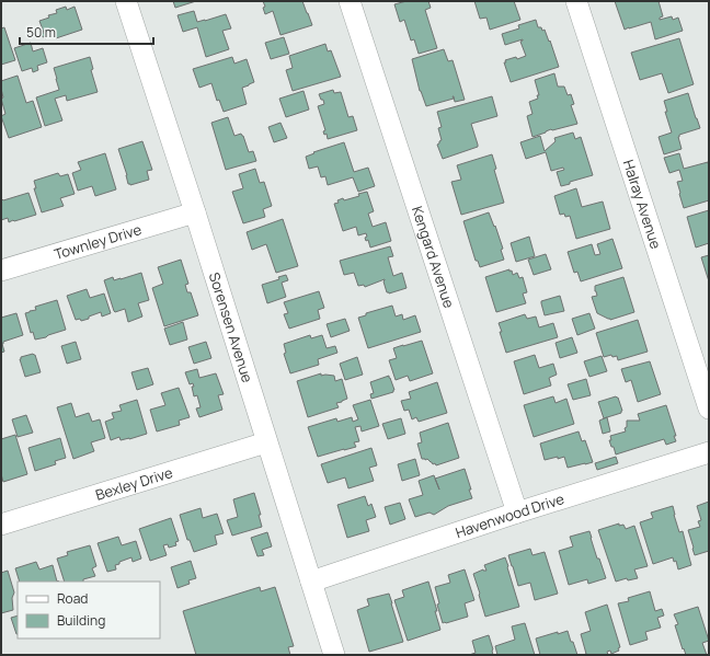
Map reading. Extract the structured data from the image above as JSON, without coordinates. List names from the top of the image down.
{
  "streets": {
    "street": [
      "Halray Avenue",
      "Townley Drive",
      "Kengard Avenue",
      "Sorensen Avenue",
      "Bexley Drive",
      "Havenwood Drive"
    ]
  },
  "crossings": [
    ["Townley Drive", "Sorensen Avenue"],
    ["Kengard Avenue", "Havenwood Drive"],
    ["Sorensen Avenue", "Bexley Drive"],
    ["Sorensen Avenue", "Havenwood Drive"]
  ],
  "legend": ["Road", "Building"],
  "scale_bar": "50 m"
}
